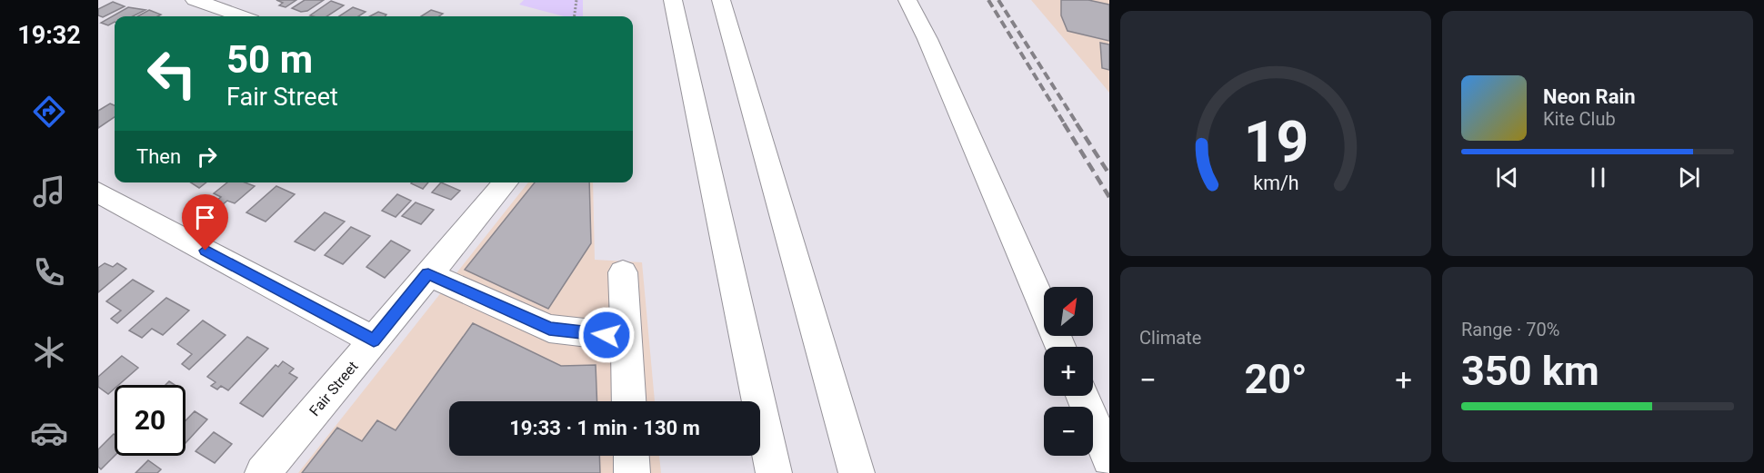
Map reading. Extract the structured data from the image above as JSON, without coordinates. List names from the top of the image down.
{
  "streets": {
    "street": ["Fair Street"]
  },
  "north": "top right",
  "page": {
    "tabs": "19:32",
    "turn": ["50 m", "Fair Street"],
    "song": ["Neon Rain", "Kite Club"],
    "then": "Then",
    "tile": [
      "Climate",
      ["Range · 70%", "350 km"]
    ],
    "map_buttons": ["+", "−"],
    "heat": ["−", "20°", "+"],
    "limit": "20",
    "trip": "19:33 · 1 min · 130 m",
    "gauge": ["19", "km/h"]
  }
}
